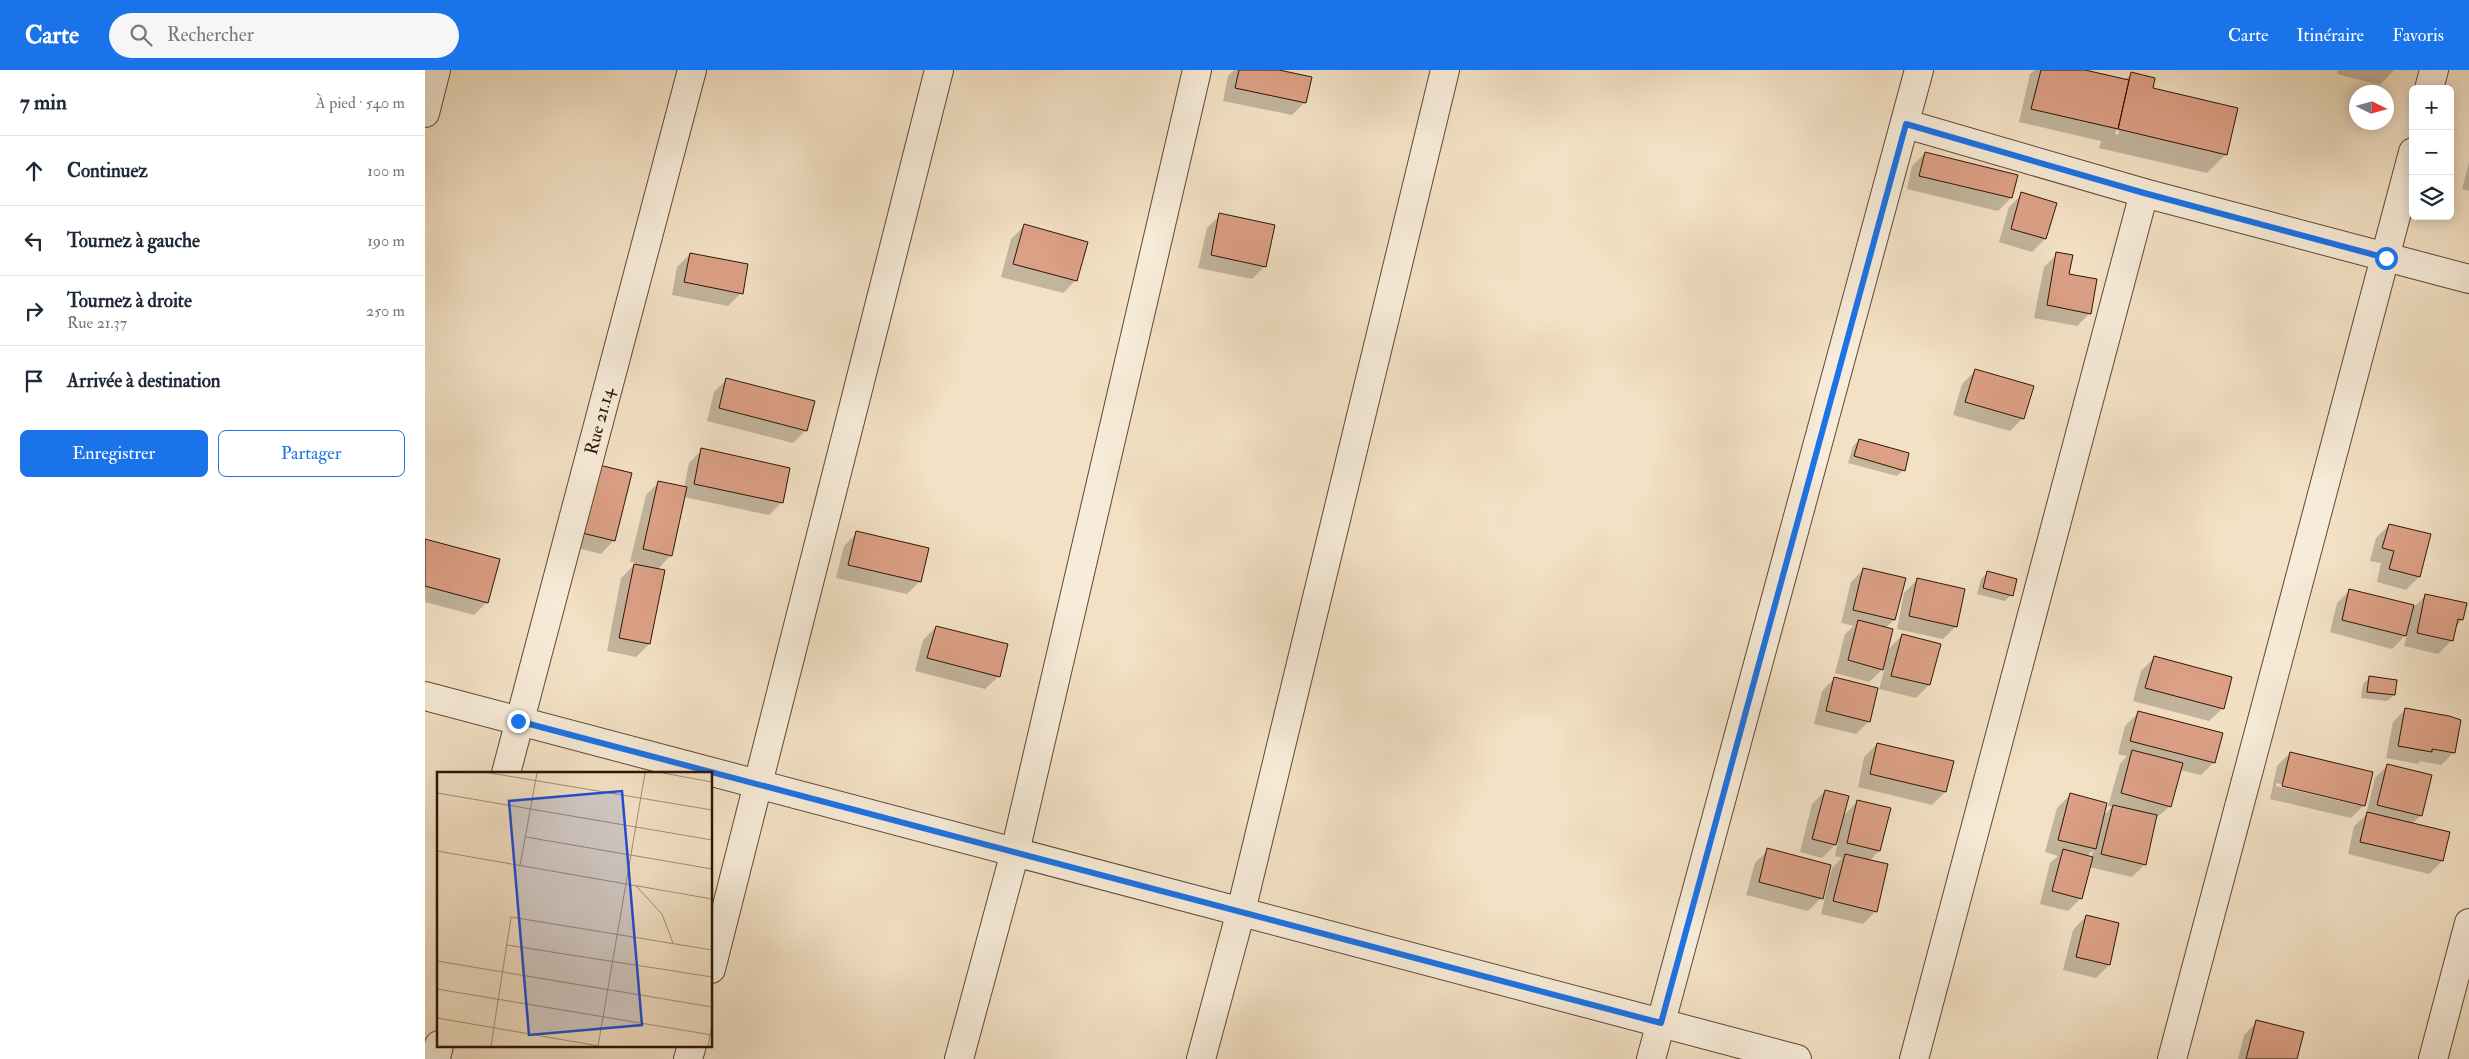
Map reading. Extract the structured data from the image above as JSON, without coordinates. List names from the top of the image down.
{
  "streets": {
    "street": ["Rue 21.14"]
  },
  "north": "right",
  "page": {
    "header": "Carte",
    "search": "Rechercher",
    "nav": ["Carte", "Itinéraire", "Favoris"],
    "heading": ["7 min", "À pied · 540 m"],
    "map_buttons": ["+", "−"],
    "list": [
      ["Continuez", "100 m"],
      ["Tournez à gauche", "190 m"],
      ["Tournez à droite", "Rue 21.37", "250 m"],
      "Arrivée à destination"
    ],
    "buttons": ["Enregistrer", "Partager"]
  }
}
